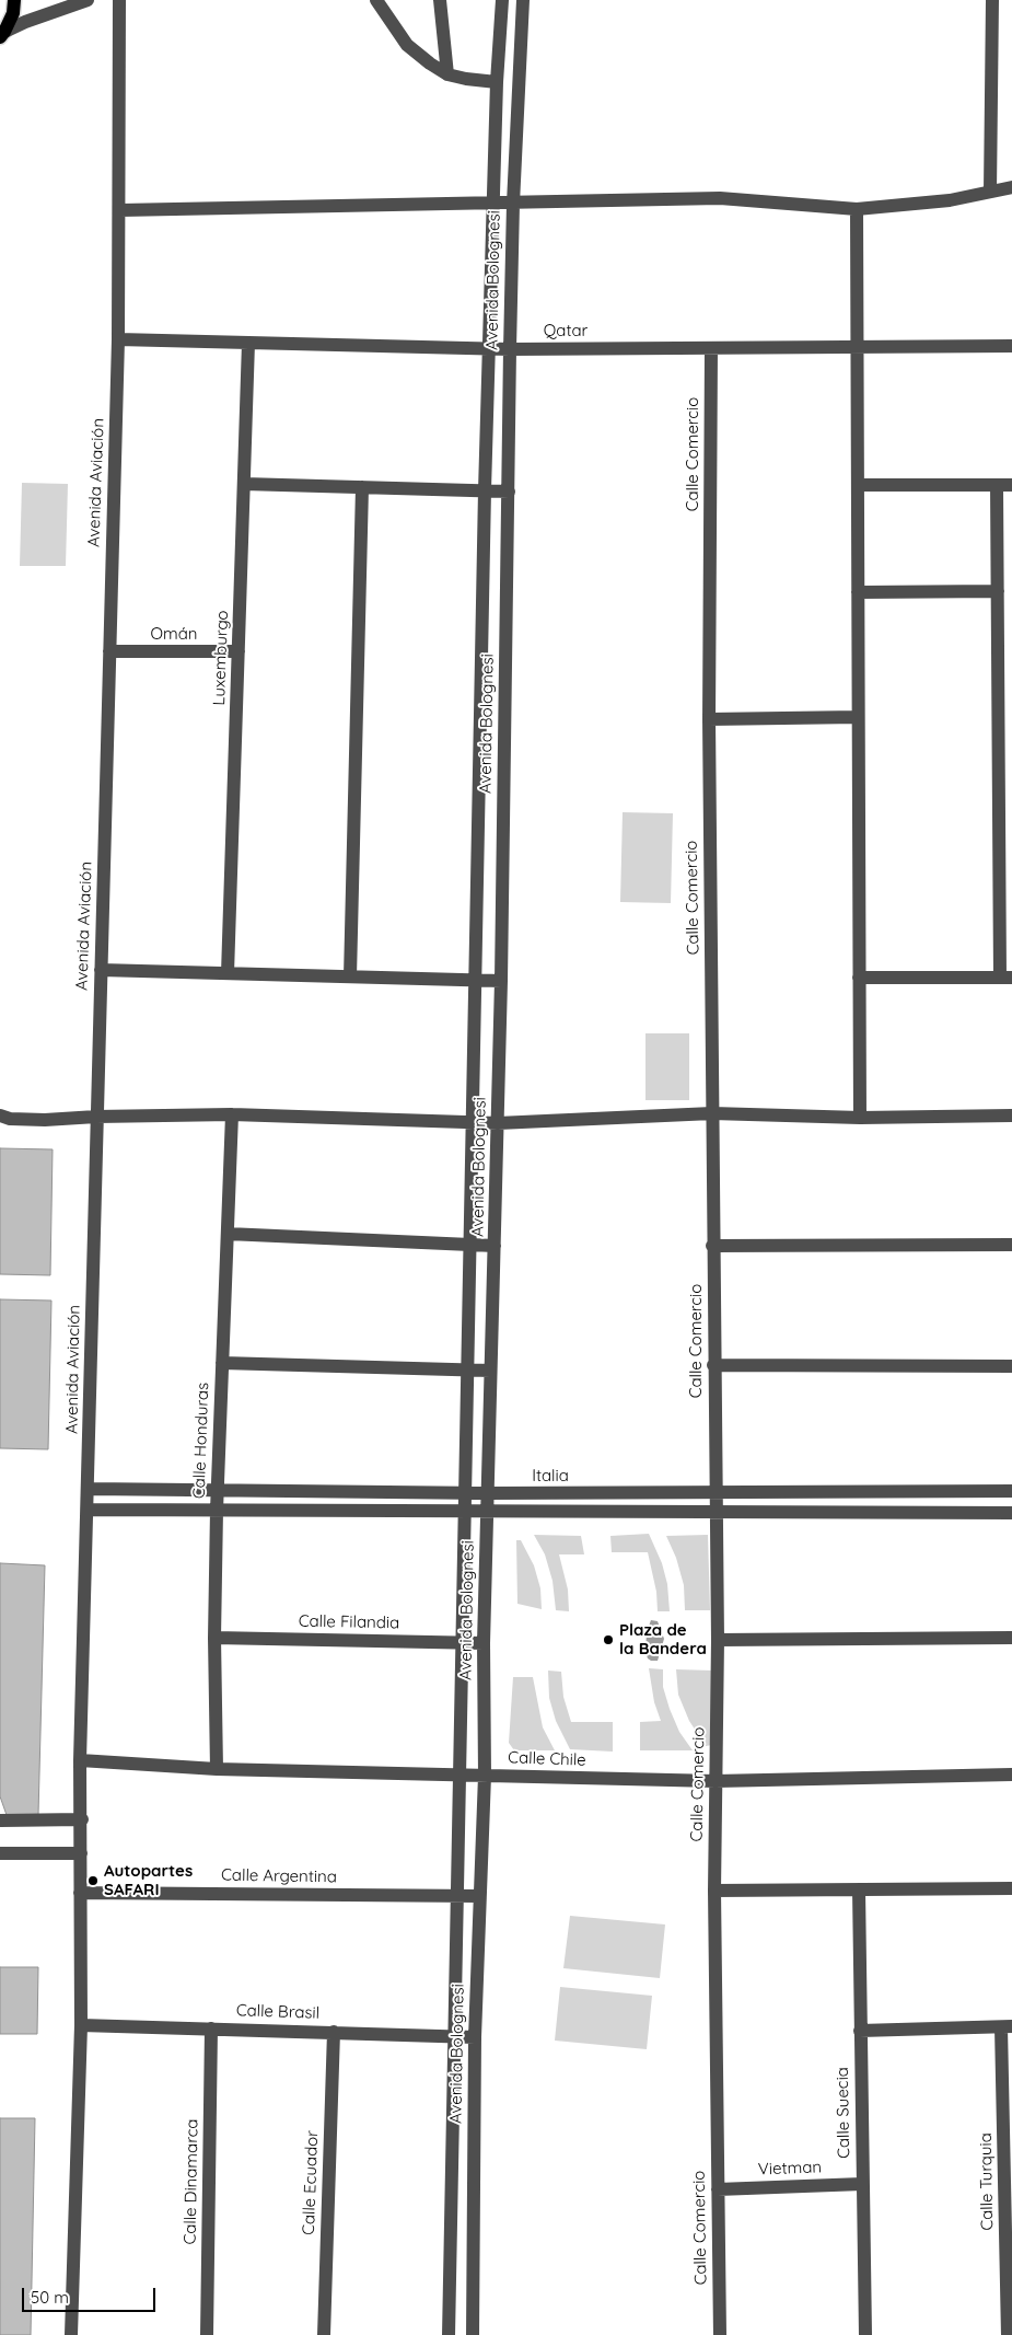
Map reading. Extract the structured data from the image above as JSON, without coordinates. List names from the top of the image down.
{
  "streets": {
    "street": [
      "Avenida Bolognesi",
      "Qatar",
      "Calle Comercio",
      "Avenida Aviación",
      "Omán",
      "Luxemburgo",
      "Calle Honduras",
      "Italia",
      "Calle Filandia",
      "Calle Chile",
      "Calle Argentina",
      "Calle Brasil",
      "Calle Suecia",
      "Vietman",
      "Calle Dinamarca",
      "Calle Turquia",
      "Calle Ecuador"
    ]
  },
  "crossings": [
    ["Avenida Bolognesi", "Qatar"],
    ["Avenida Bolognesi", "Italia"],
    ["Avenida Bolognesi", "Calle Filandia"],
    ["Avenida Bolognesi", "Calle Chile"],
    ["Avenida Bolognesi", "Calle Argentina"],
    ["Avenida Bolognesi", "Calle Brasil"],
    ["Qatar", "Calle Comercio"],
    ["Qatar", "Avenida Aviación"],
    ["Qatar", "Luxemburgo"],
    ["Calle Comercio", "Italia"],
    ["Calle Comercio", "Calle Chile"],
    ["Calle Comercio", "Vietman"],
    ["Avenida Aviación", "Omán"],
    ["Avenida Aviación", "Italia"],
    ["Avenida Aviación", "Calle Chile"],
    ["Avenida Aviación", "Calle Argentina"],
    ["Avenida Aviación", "Calle Brasil"],
    ["Omán", "Luxemburgo"],
    ["Calle Honduras", "Italia"],
    ["Calle Honduras", "Calle Filandia"],
    ["Calle Honduras", "Calle Chile"],
    ["Calle Brasil", "Calle Dinamarca"],
    ["Calle Brasil", "Calle Ecuador"],
    ["Calle Suecia", "Vietman"]
  ],
  "places": ["Plaza de la Bandera", "Autopartes SAFARI"],
  "scale_bar": "50 m"
}
